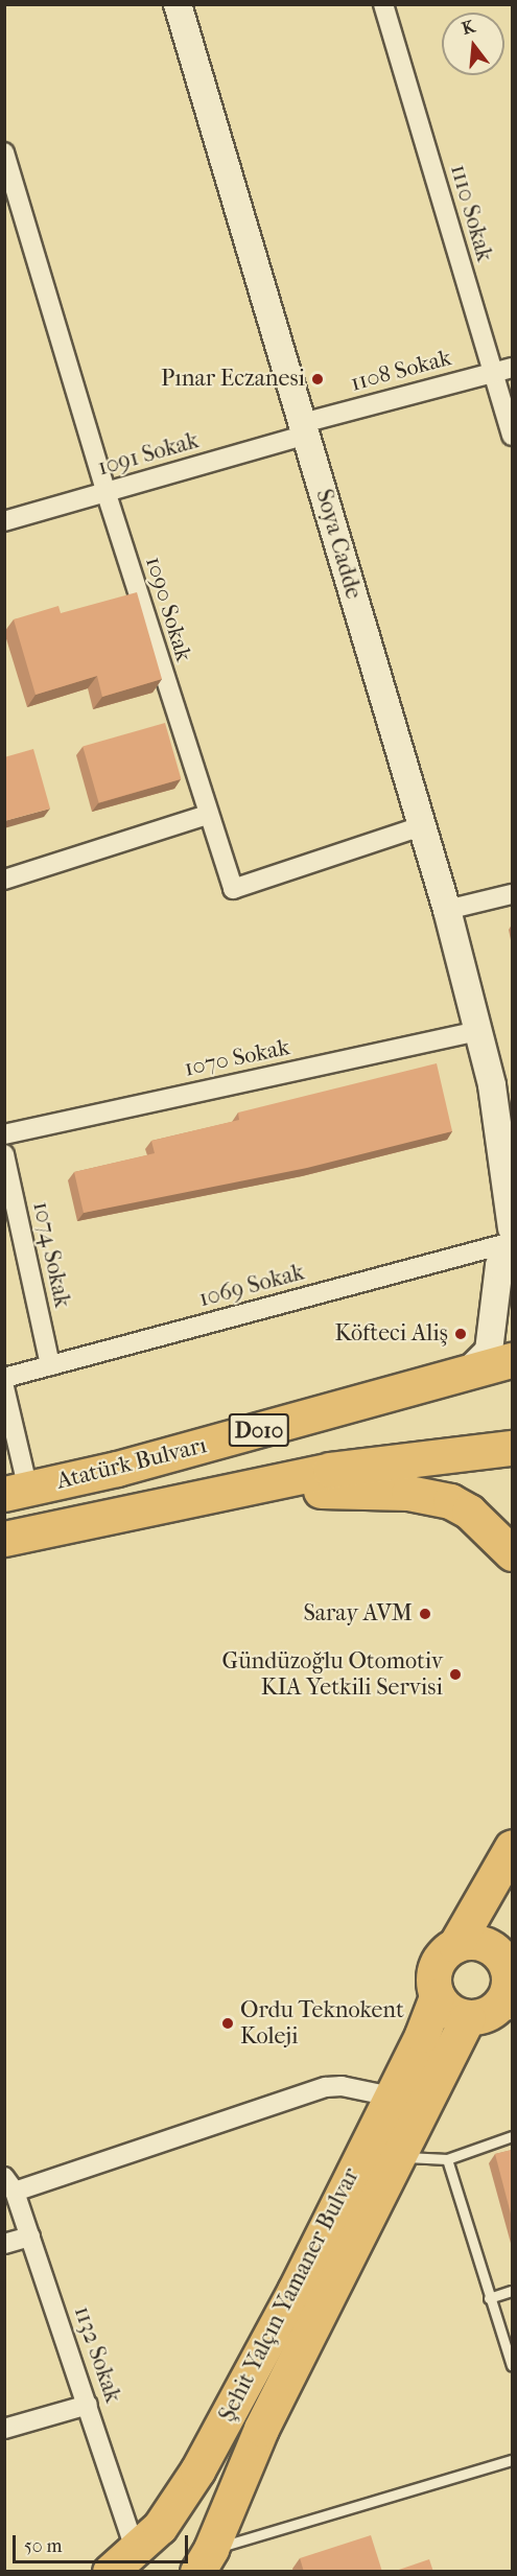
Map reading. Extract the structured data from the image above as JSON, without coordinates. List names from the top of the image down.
{
  "streets": {
    "highway": ["D010", "Atatürk Bulvarı", "Şehit Yalçın Yamaner Bulvar"],
    "main road": ["Soya Cadde"],
    "street": [
      "1110 Sokak",
      "1108 Sokak",
      "1091 Sokak",
      "1090 Sokak",
      "1070 Sokak",
      "1074 Sokak",
      "1069 Sokak",
      "1132 Sokak"
    ]
  },
  "crossings": [
    ["1110 Sokak", "1108 Sokak"],
    ["1108 Sokak", "1091 Sokak"],
    ["1108 Sokak", "Soya Cadde"],
    ["1091 Sokak", "Soya Cadde"],
    ["1091 Sokak", "1090 Sokak"],
    ["Soya Cadde", "1090 Sokak"],
    ["Soya Cadde", "1070 Sokak"],
    ["1074 Sokak", "1069 Sokak"],
    ["Şehit Yalçın Yamaner Bulvar", "1132 Sokak"]
  ],
  "places": [
    "Pınar Eczanesi",
    "Köfteci Aliş",
    "Saray AVM",
    "Gündüzoğlu Otomotiv KIA Yetkili Servisi",
    "Ordu Teknokent Koleji"
  ],
  "scale_bar": "50 m",
  "north": "top"
}
